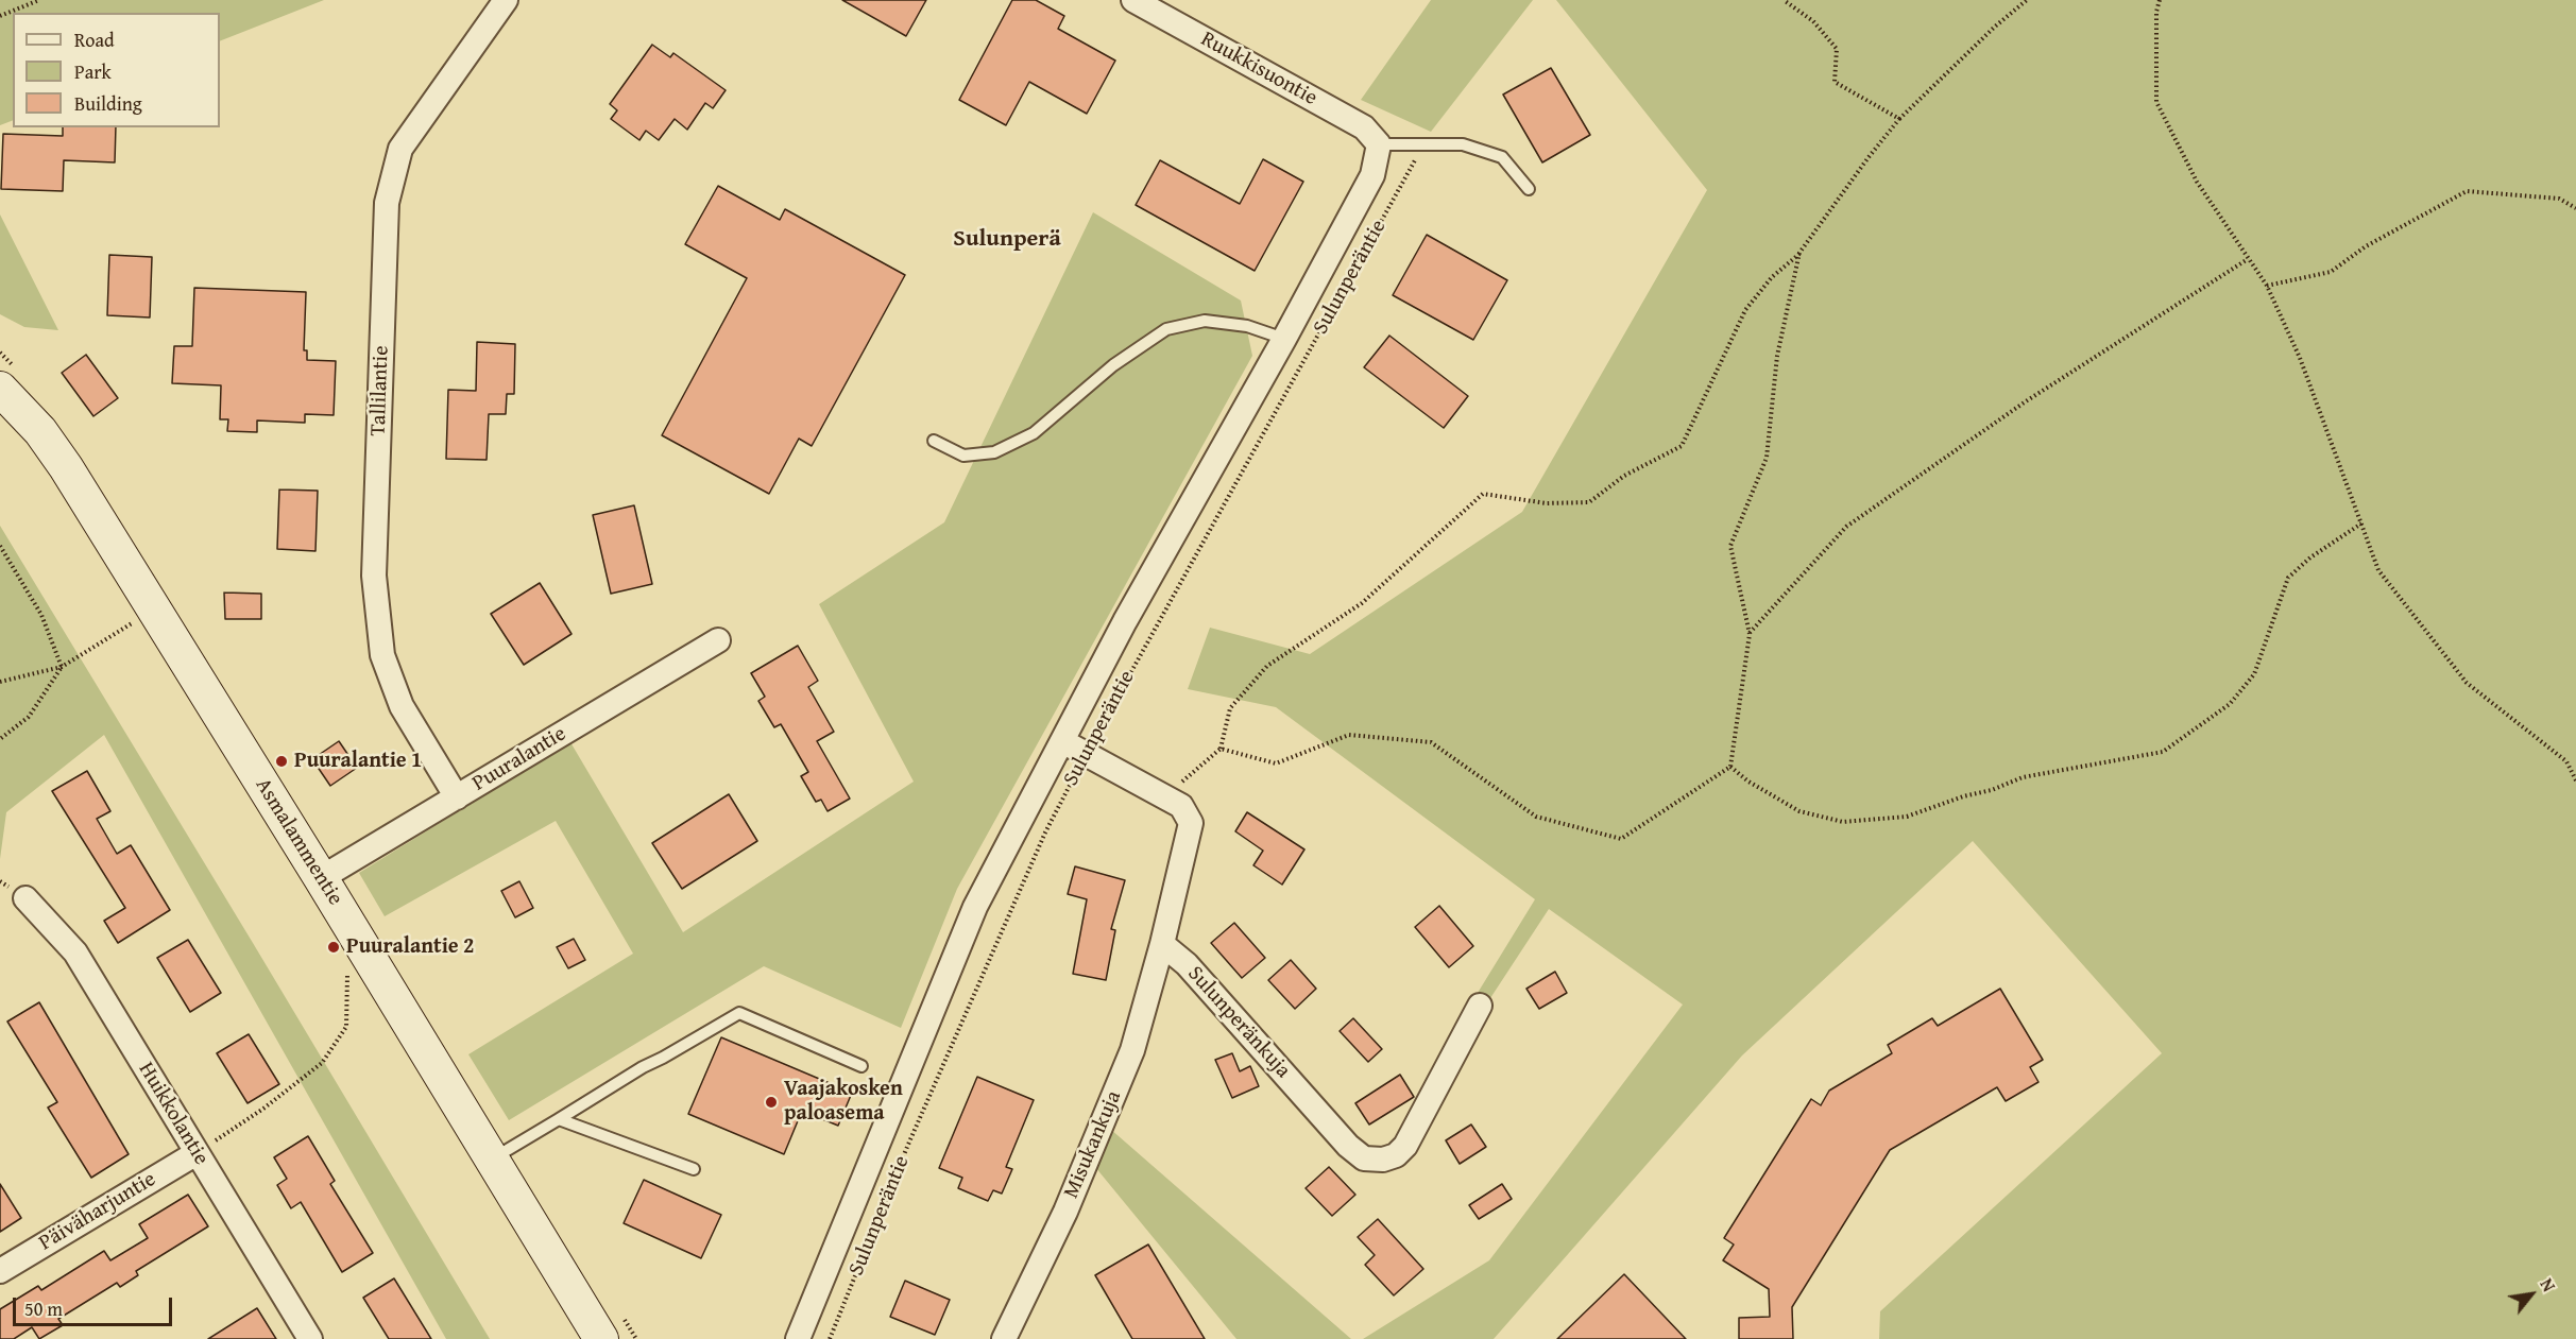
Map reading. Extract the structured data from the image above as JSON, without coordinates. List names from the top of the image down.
{
  "streets": {
    "street": [
      "Ruukkisuontie",
      "Sulunperäntie",
      "Tallilantie",
      "Puuralantie",
      "Asmalammentie",
      "Sulunperänkuja",
      "Huikkolantie",
      "Misukankuja",
      "Päiväharjuntie"
    ]
  },
  "crossings": [
    ["Ruukkisuontie", "Sulunperäntie"],
    ["Tallilantie", "Puuralantie"],
    ["Puuralantie", "Asmalammentie"],
    ["Sulunperänkuja", "Misukankuja"],
    ["Huikkolantie", "Päiväharjuntie"]
  ],
  "districts": ["Sulunperä"],
  "places": ["Puuralantie 1", "Puuralantie 2", "Vaajakosken paloasema"],
  "legend": ["Road", "Park", "Building"],
  "scale_bar": "50 m",
  "north": "top right"
}
